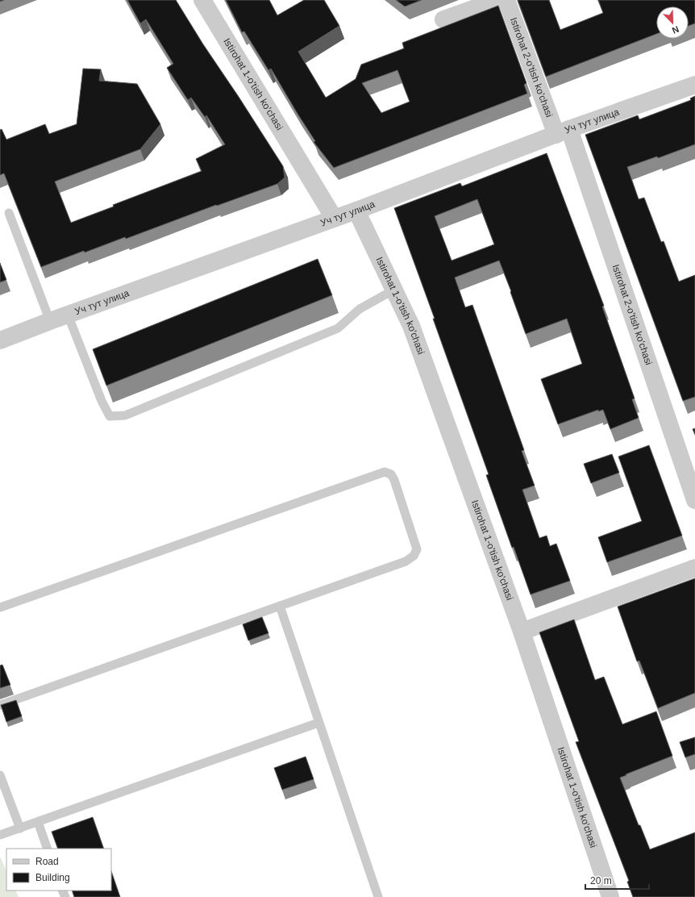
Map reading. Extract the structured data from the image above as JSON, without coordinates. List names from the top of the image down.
{
  "streets": {
    "street": ["Istirohat 2-o'tish ko'chasi", "Istirohat 1-o'tish ko'chasi", "Уч тут улица"]
  },
  "crossings": [
    ["Istirohat 2-o'tish ko'chasi", "Уч тут улица"],
    ["Istirohat 1-o'tish ko'chasi", "Уч тут улица"]
  ],
  "legend": ["Road", "Building"],
  "scale_bar": "20 m",
  "north": "bottom right"
}
